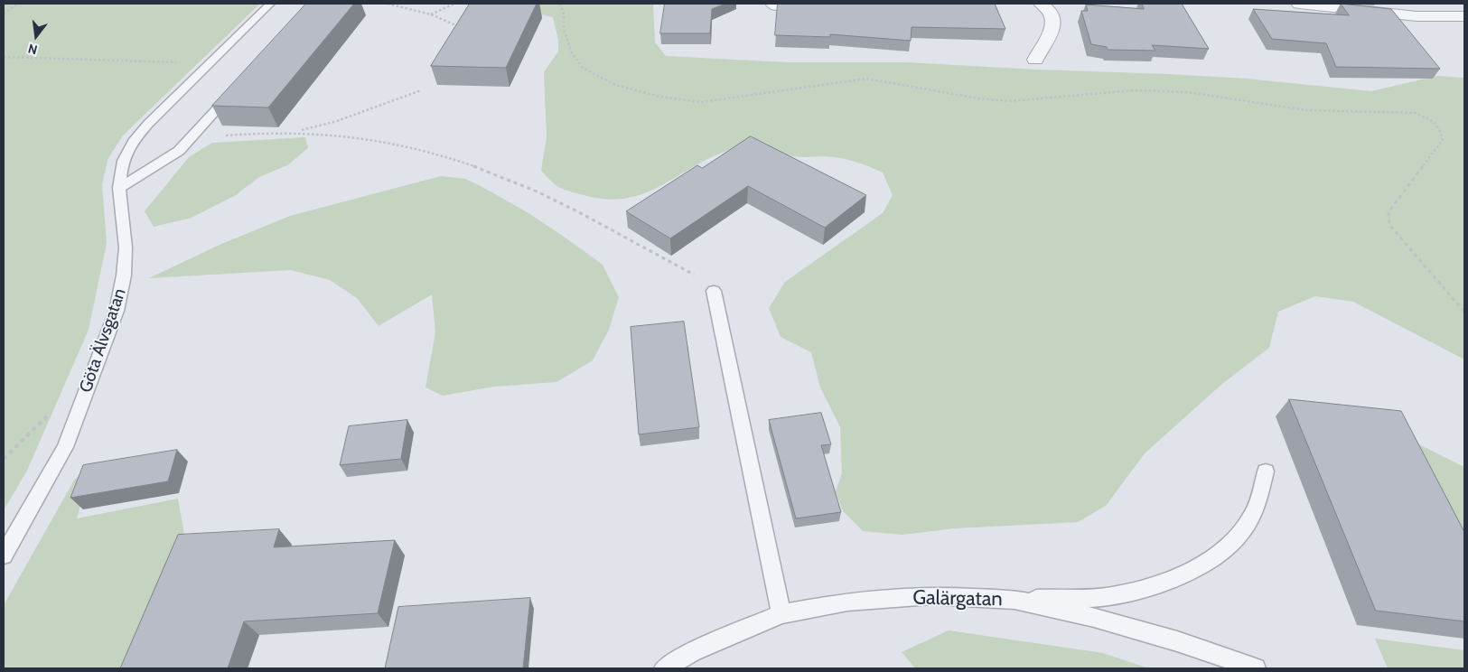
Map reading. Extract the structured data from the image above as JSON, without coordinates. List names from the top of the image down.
{
  "streets": {
    "lane": ["Göta Älvsgatan", "Galärgatan"]
  },
  "north": "bottom"
}
